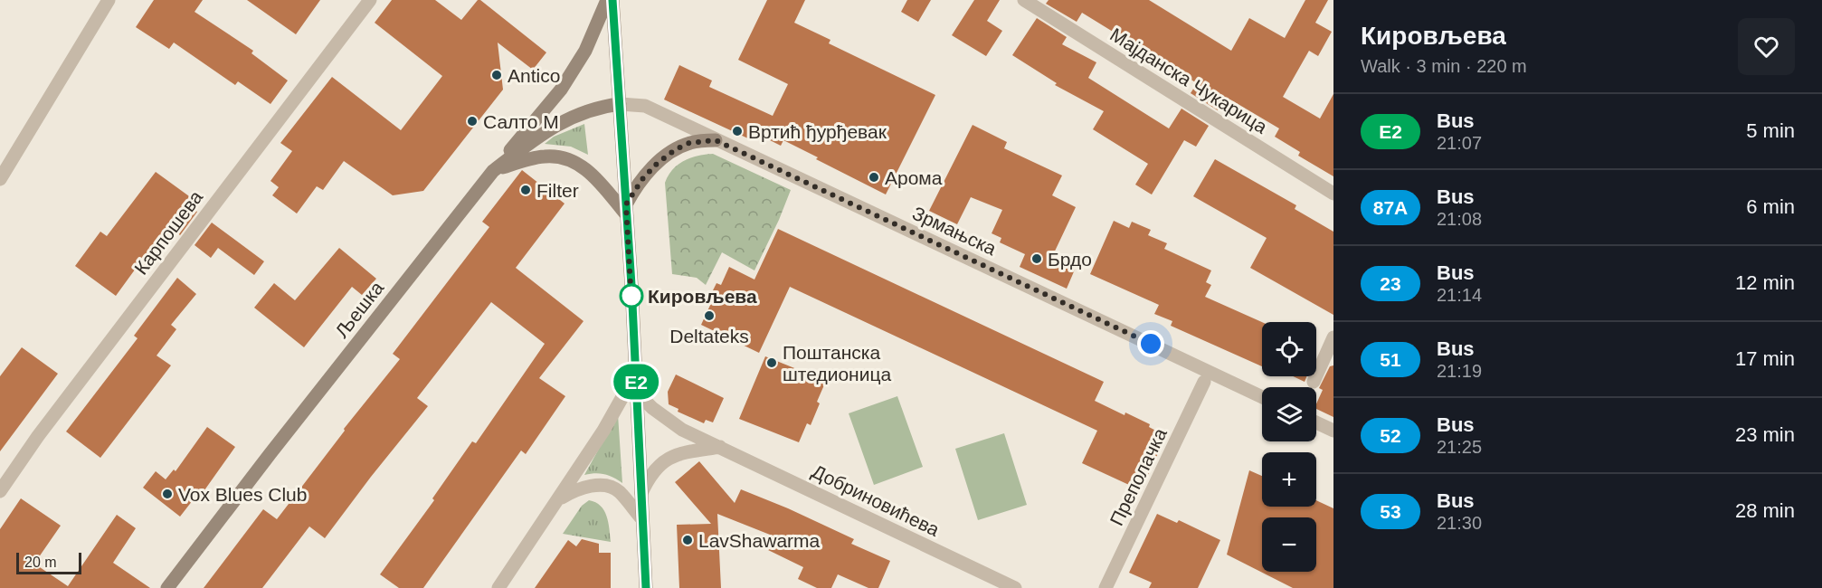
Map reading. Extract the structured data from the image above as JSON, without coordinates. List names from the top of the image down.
{
  "streets": {
    "main road": ["Љешка"],
    "street": [
      "Мајданска Чукарица",
      "Зрмањска",
      "Карпошева",
      "Преполачка",
      "Добриновићева"
    ]
  },
  "crossings": [
    ["Зрмањска", "Љешка"]
  ],
  "places": [
    "Antico",
    "Салто М",
    "Вртић ђурђевак",
    "Арома",
    "Filter",
    "Брдо",
    "Кировљева",
    "Deltateks",
    "Поштанска штедионица",
    "Vox Blues Club",
    "LavShawarma"
  ],
  "lines": ["bus line E2"],
  "scale_bar": "20 m",
  "page": {
    "on_map": "E2",
    "heading": ["Кировљева", "Walk · 3 min · 220 m"],
    "list": [
      {
        "mark": "E2",
        "name": "Bus",
        "note": "21:07",
        "value": "5 min"
      },
      {
        "mark": "87A",
        "name": "Bus",
        "note": "21:08",
        "value": "6 min"
      },
      {
        "mark": "23",
        "name": "Bus",
        "note": "21:14",
        "value": "12 min"
      },
      {
        "mark": "51",
        "name": "Bus",
        "note": "21:19",
        "value": "17 min"
      },
      {
        "mark": "52",
        "name": "Bus",
        "note": "21:25",
        "value": "23 min"
      },
      {
        "mark": "53",
        "name": "Bus",
        "note": "21:30",
        "value": "28 min"
      }
    ],
    "map_buttons": ["+", "−"],
    "scale": "20 m"
  }
}
